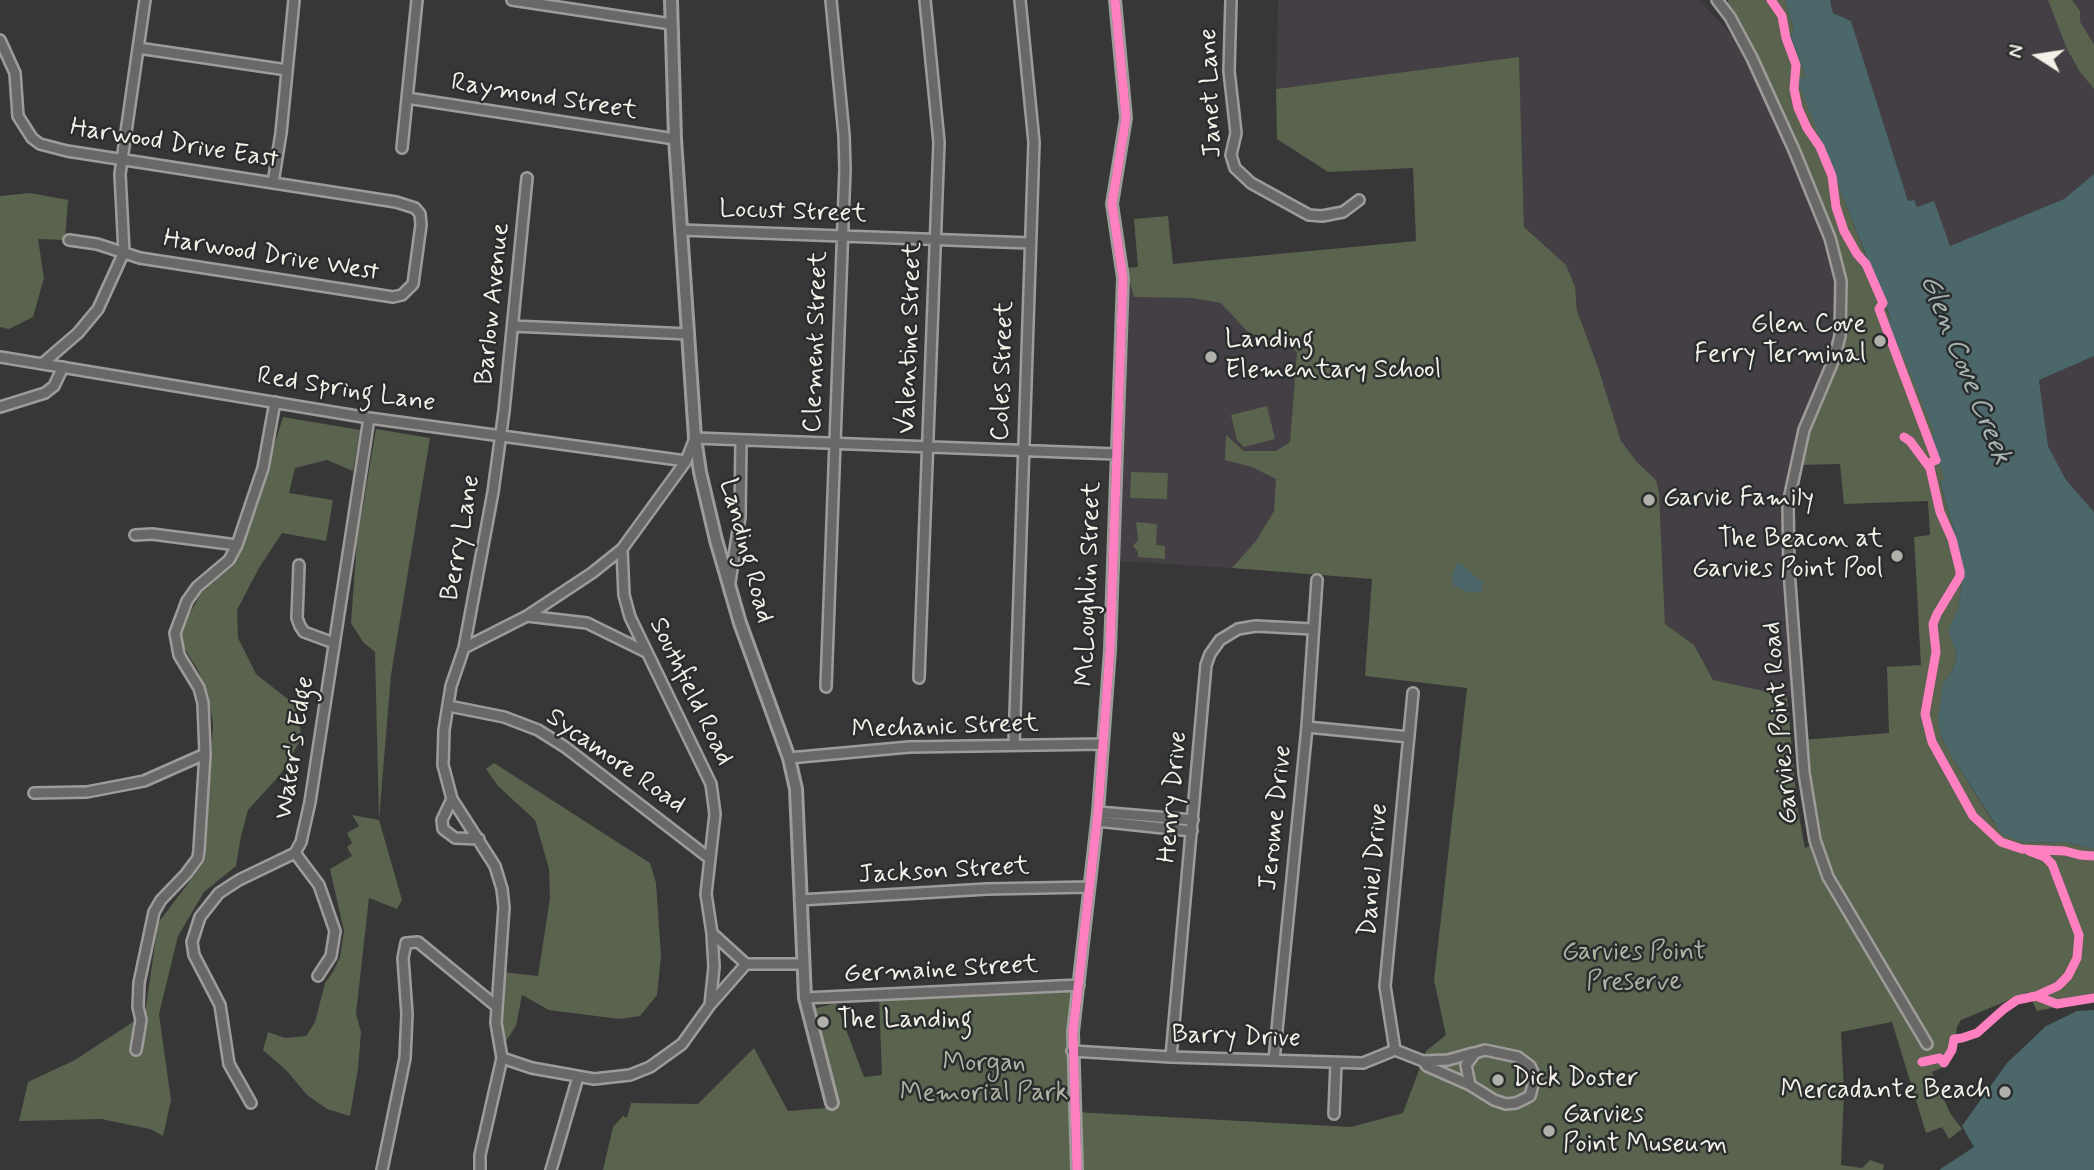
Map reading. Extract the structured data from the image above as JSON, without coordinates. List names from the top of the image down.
{
  "streets": {
    "street": [
      "Janet Lane",
      "Raymond Street",
      "Harwood Drive East",
      "Locust Street",
      "Harwood Drive West",
      "Barlow Avenue",
      "Valentine Street",
      "Clement Street",
      "Coles Street",
      "Red Spring Lane",
      "Berry Lane",
      "Landing Road",
      "McLoughlin Street",
      "Southfield Road",
      "Garvies Point Road",
      "Mechanic Street",
      "Water's Edge",
      "Sycamore Road",
      "Henry Drive",
      "Jerome Drive",
      "Daniel Drive",
      "Jackson Street",
      "Germaine Street",
      "Barry Drive"
    ]
  },
  "crossings": [
    ["Raymond Street", "Landing Road"],
    ["Harwood Drive East", "Harwood Drive West"],
    ["Locust Street", "Valentine Street"],
    ["Locust Street", "Clement Street"],
    ["Locust Street", "Coles Street"],
    ["Locust Street", "Landing Road"],
    ["Barlow Avenue", "Red Spring Lane"],
    ["Barlow Avenue", "Berry Lane"],
    ["Coles Street", "Mechanic Street"],
    ["Red Spring Lane", "Berry Lane"],
    ["Red Spring Lane", "Water's Edge"],
    ["Berry Lane", "Sycamore Road"],
    ["Landing Road", "Mechanic Street"],
    ["Landing Road", "Jackson Street"],
    ["Landing Road", "Germaine Street"],
    ["McLoughlin Street", "Mechanic Street"],
    ["McLoughlin Street", "Jackson Street"],
    ["McLoughlin Street", "Germaine Street"],
    ["McLoughlin Street", "Barry Drive"],
    ["Southfield Road", "Sycamore Road"],
    ["Henry Drive", "Jerome Drive"],
    ["Henry Drive", "Barry Drive"],
    ["Jerome Drive", "Barry Drive"],
    ["Daniel Drive", "Barry Drive"]
  ],
  "water": ["Glen Cove Creek"],
  "parks": ["Garvies Point Preserve", "Morgan Memorial Park"],
  "places": [
    "Glen Cove Ferry Terminal",
    "Landing Elementary School",
    "Garvie Family",
    "The Beacon at Garvies Point Pool",
    "The Landing",
    "Dick Doster",
    "Mercadante Beach",
    "Garvies Point Museum"
  ],
  "north": "left"
}
